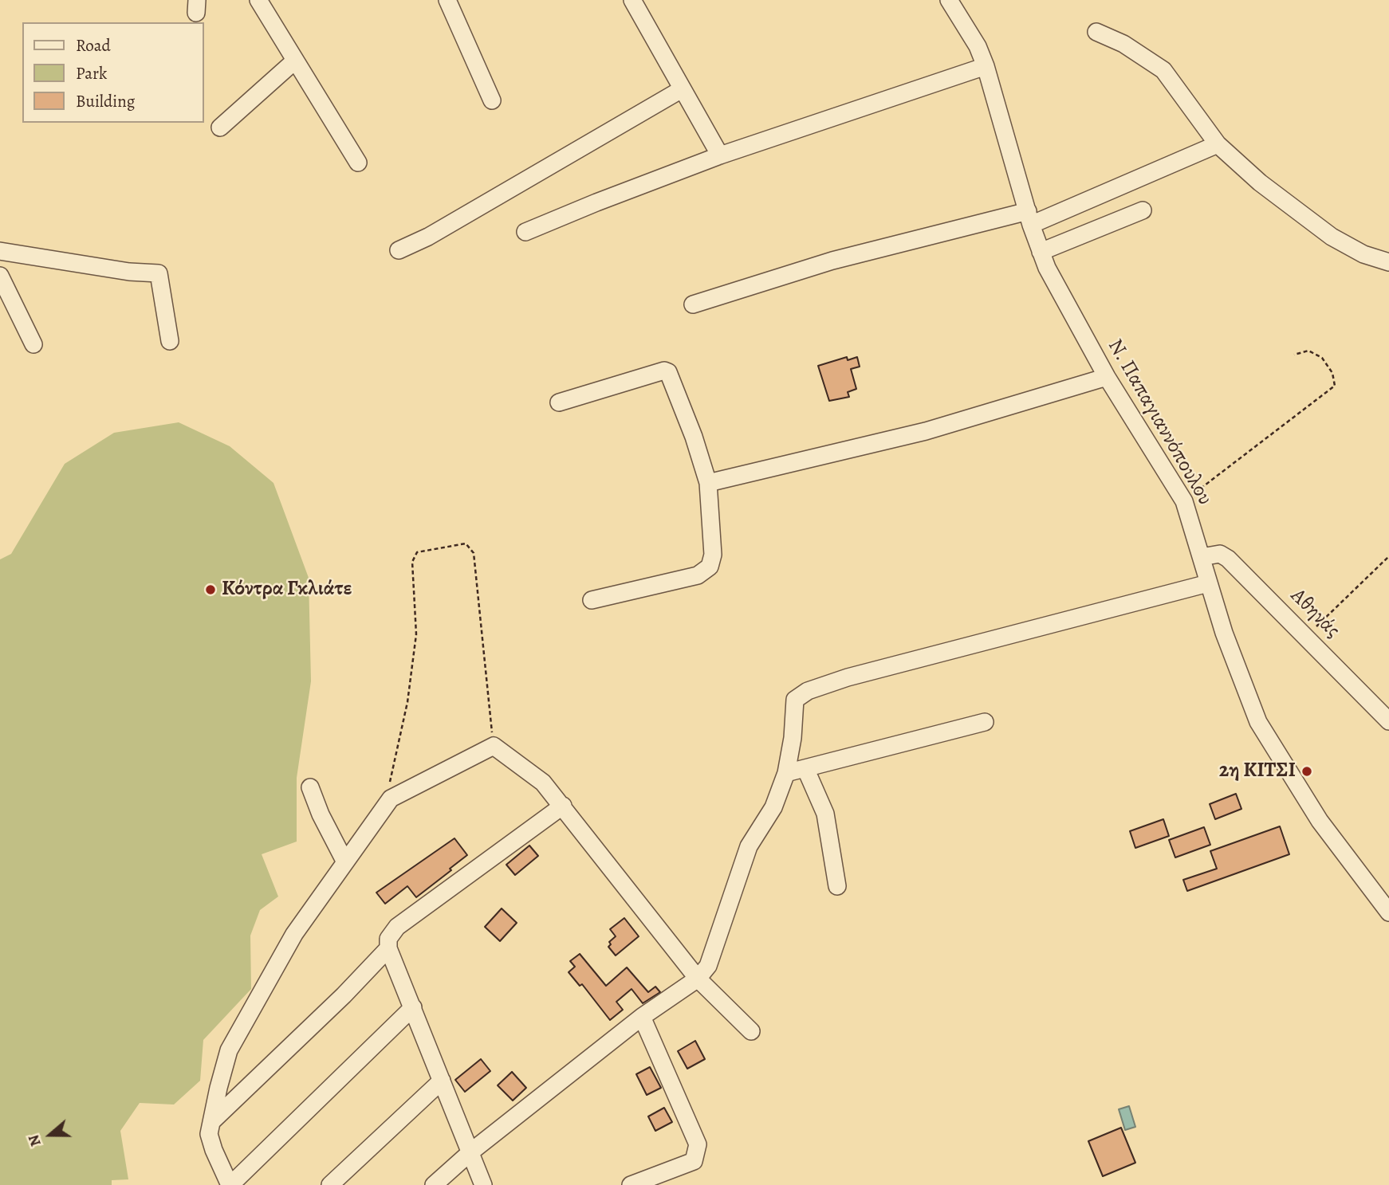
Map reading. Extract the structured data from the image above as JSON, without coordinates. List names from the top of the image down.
{
  "streets": {
    "street": ["Ν. Παπαγιαννόπουλου", "Αθηνάς"]
  },
  "crossings": [
    ["Ν. Παπαγιαννόπουλου", "Αθηνάς"]
  ],
  "places": ["Κόντρα Γκλιάτε", "2η ΚΙΤΣΙ"],
  "legend": ["Road", "Park", "Building"],
  "north": "left"
}
